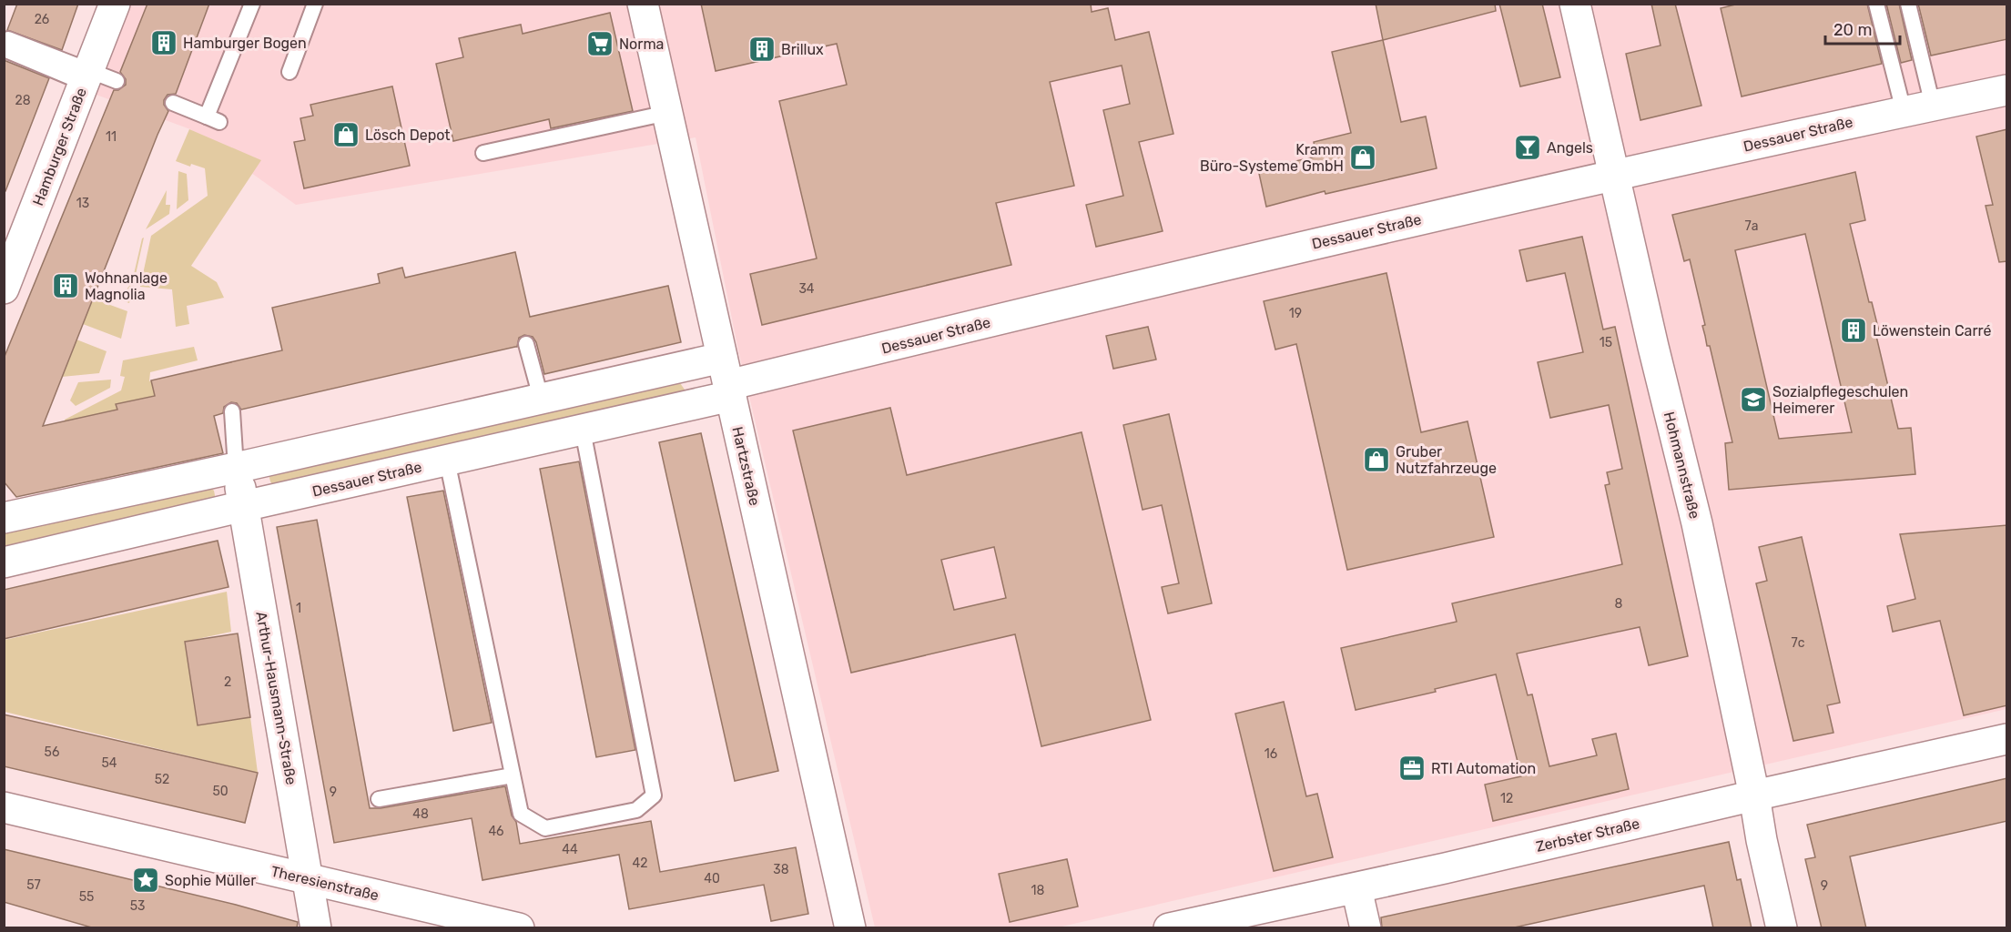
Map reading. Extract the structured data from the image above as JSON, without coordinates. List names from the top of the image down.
{
  "streets": {
    "street": [
      "Dessauer Straße",
      "Hamburger Straße",
      "Hohmannstraße",
      "Hartzstraße",
      "Arthur-Hausmann-Straße",
      "Zerbster Straße",
      "Theresienstraße"
    ]
  },
  "crossings": [
    ["Dessauer Straße", "Hohmannstraße"],
    ["Dessauer Straße", "Hartzstraße"],
    ["Dessauer Straße", "Arthur-Hausmann-Straße"],
    ["Hohmannstraße", "Zerbster Straße"],
    ["Arthur-Hausmann-Straße", "Theresienstraße"]
  ],
  "places": {
    "building": [
      "Hamburger Bogen",
      "Brillux",
      "Wohnanlage Magnolia",
      "Löwenstein Carré"
    ],
    "supermarket": ["Norma"],
    "shop": ["Lösch Depot", "Kramm Büro-Systeme GmbH", "Gruber Nutzfahrzeuge"],
    "bar": ["Angels"],
    "school or university": ["Sozialpflegeschulen Heimerer"],
    "office": ["RTI Automation"],
    "place": ["Sophie Müller"]
  },
  "house_numbers": [
    "26",
    "28",
    "11",
    "13",
    "7a",
    "34",
    "19",
    "15",
    "8",
    "1",
    "7c",
    "2",
    "56",
    "16",
    "54",
    "52",
    "50",
    "9",
    "12",
    "48",
    "46",
    "44",
    "42",
    "38",
    "40",
    "57",
    "9",
    "18",
    "55",
    "53"
  ],
  "scale_bar": "20 m"
}
